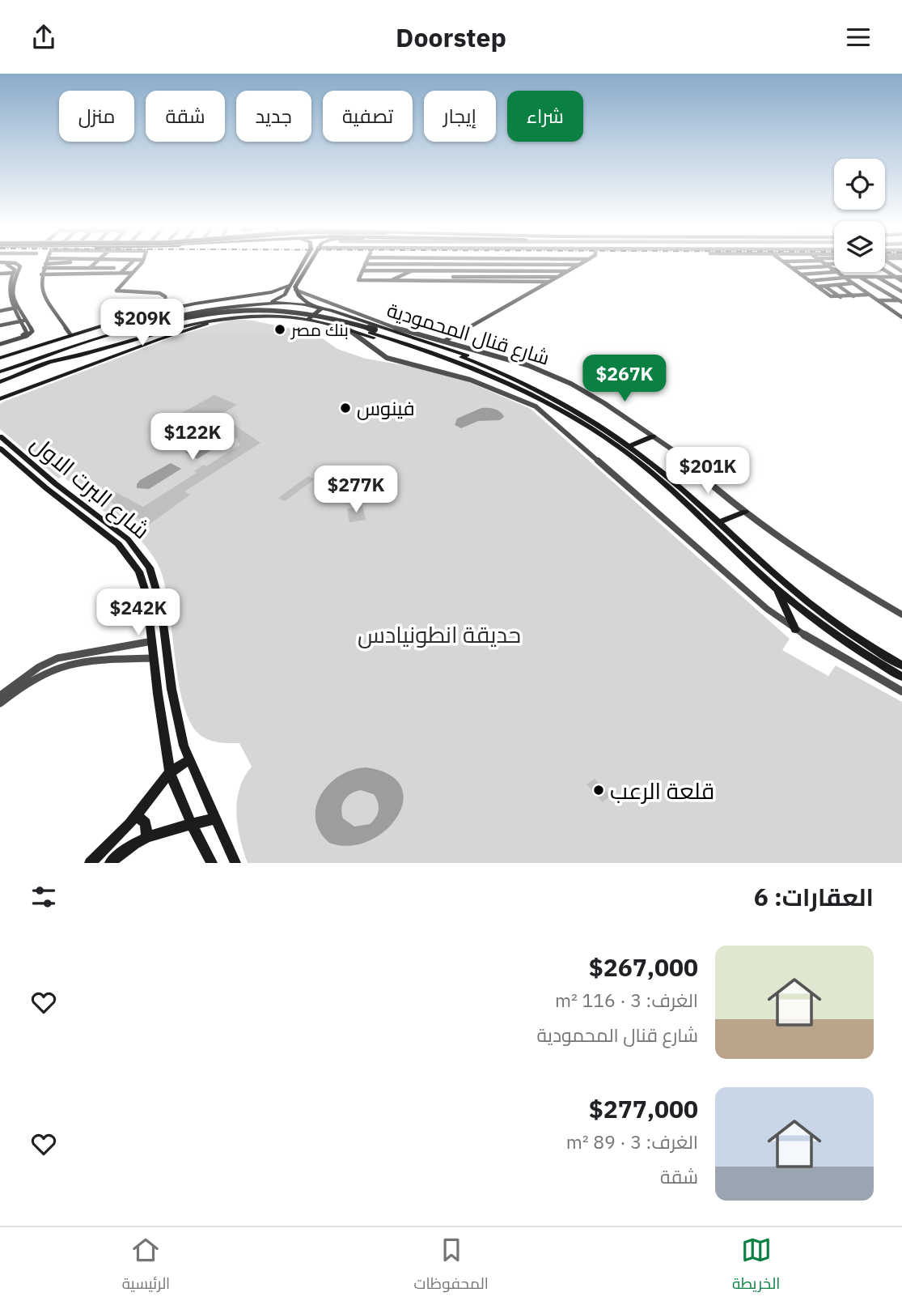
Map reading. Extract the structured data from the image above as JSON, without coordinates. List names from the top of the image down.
{
  "streets": {
    "main road": ["شارع البرت الاول"],
    "street": ["شارع قنال المحمودية"]
  },
  "parks": ["حديقة انطونيادس"],
  "places": ["بنك مصر", "فينوس", "قلعة الرعب"],
  "page": {
    "header": "Doorstep",
    "chip": [
      "شراء",
      "إيجار",
      "تصفية",
      "جديد",
      "شقة",
      "منزل"
    ],
    "price": [
      "$209K",
      "$267K",
      "$122K",
      "$201K",
      "$277K",
      "$242K"
    ],
    "heading": "العقارات: 6",
    "list": [
      {
        "name": "$267,000",
        "note": "الغرف: 3 · 116 m² · شارع قنال المحمودية"
      },
      {
        "name": "$277,000",
        "note": "الغرف: 3 · 89 m² · شقة"
      }
    ],
    "tabs": ["الخريطة", "المحفوظات", "الرئيسية"]
  }
}
